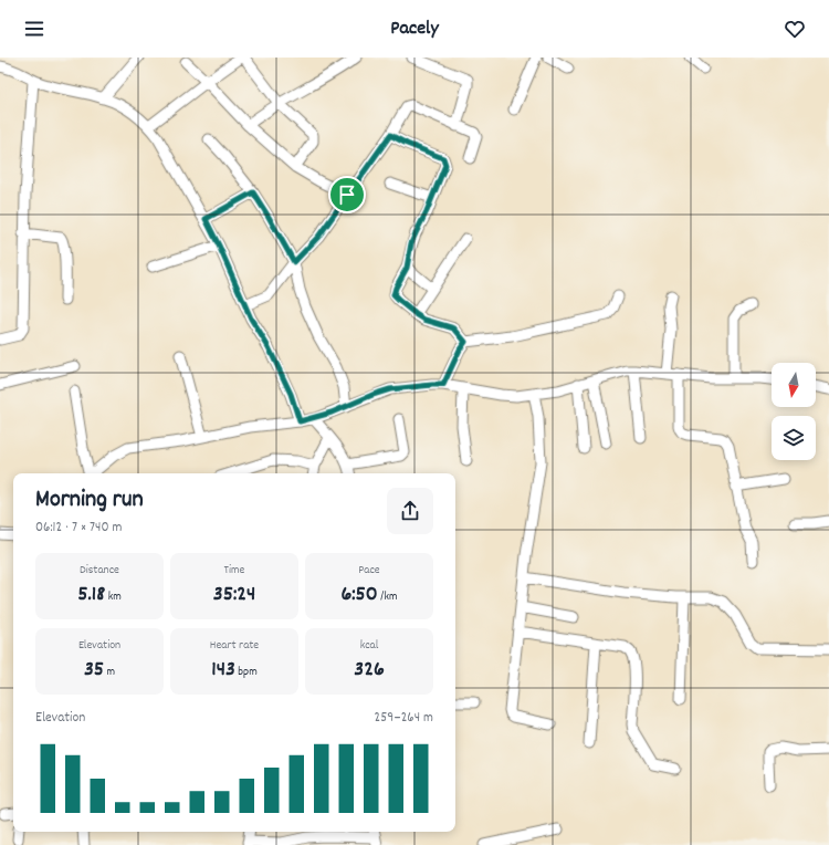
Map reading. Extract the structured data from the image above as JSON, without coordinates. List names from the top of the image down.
{
  "north": "bottom",
  "page": {
    "header": "Pacely",
    "heading": ["Morning run", "06:12 · 7 × 740 m"],
    "stats": [
      ["Distance", "5.18 km"],
      ["Time", "35:24"],
      ["Pace", "6:50 /km"],
      ["Elevation", "35 m"],
      ["Heart rate", "143 bpm"],
      ["kcal", "326"]
    ],
    "chart": ["Elevation", "259–264 m"]
  }
}
